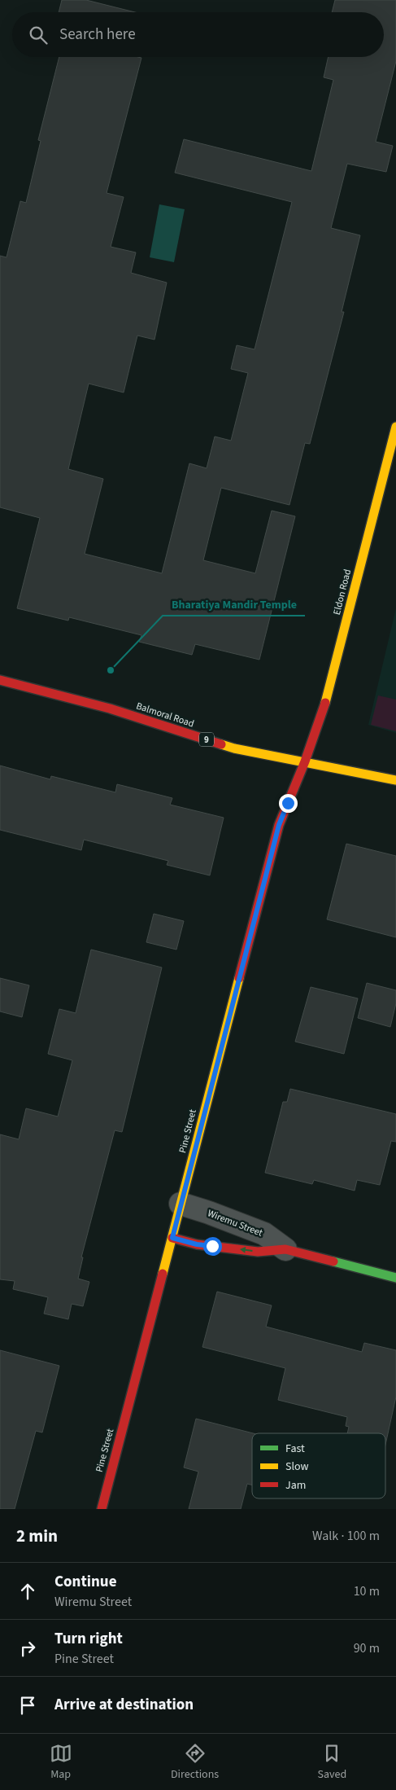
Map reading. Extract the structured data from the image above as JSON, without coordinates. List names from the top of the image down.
{
  "streets": {
    "street": [
      "Eldon Road",
      "Balmoral Road",
      "9",
      "Pine Street",
      "Wiremu Street"
    ]
  },
  "crossings": [
    ["Eldon Road", "Balmoral Road"],
    ["Eldon Road", "Pine Street"],
    ["Balmoral Road", "Pine Street"],
    ["Pine Street", "Wiremu Street"]
  ],
  "places": ["Bharatiya Mandir Temple"],
  "legend": ["Fast", "Slow", "Jam"],
  "page": {
    "search": "Search here",
    "heading": ["2 min", "Walk · 100 m"],
    "list": [
      ["Continue", "Wiremu Street", "10 m"],
      ["Turn right", "Pine Street", "90 m"],
      "Arrive at destination"
    ],
    "nav": ["Map", "Directions", "Saved"]
  }
}
